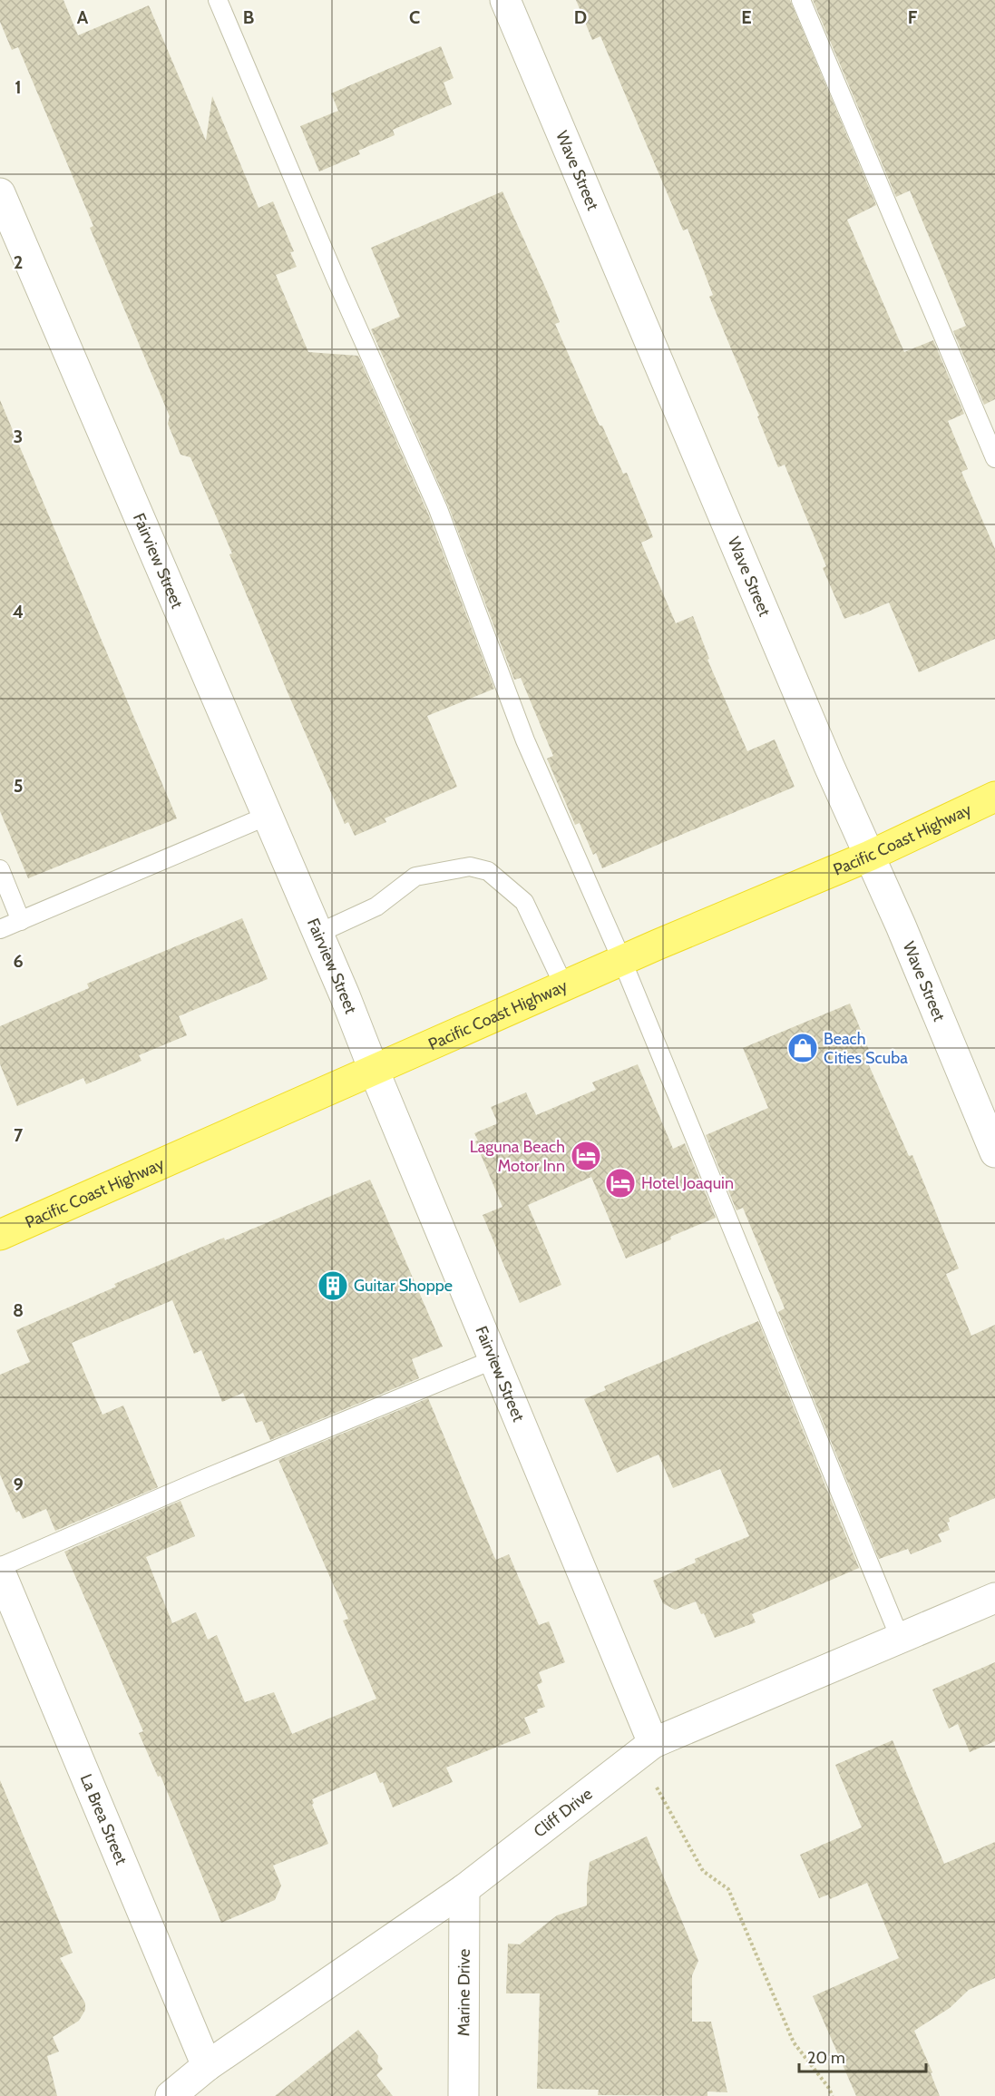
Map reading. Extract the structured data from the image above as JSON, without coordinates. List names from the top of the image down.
{
  "streets": {
    "highway": ["Pacific Coast Highway"],
    "street": [
      "Wave Street",
      "Fairview Street",
      "Cliff Drive",
      "La Brea Street",
      "Marine Drive"
    ]
  },
  "crossings": [
    ["Wave Street", "Pacific Coast Highway"],
    ["Fairview Street", "Pacific Coast Highway"],
    ["Fairview Street", "Cliff Drive"],
    ["Cliff Drive", "La Brea Street"],
    ["Cliff Drive", "Marine Drive"]
  ],
  "places": {
    "shop": ["Beach Cities Scuba"],
    "hotel": ["Laguna Beach Motor Inn", "Hotel Joaquin"],
    "building": ["Guitar Shoppe"]
  },
  "scale_bar": "20 m",
  "grid": {
    "columns": [
      "A",
      "B",
      "C",
      "D",
      "E",
      "F"
    ],
    "rows": [
      "1",
      "2",
      "3",
      "4",
      "5",
      "6",
      "7",
      "8",
      "9"
    ]
  }
}
